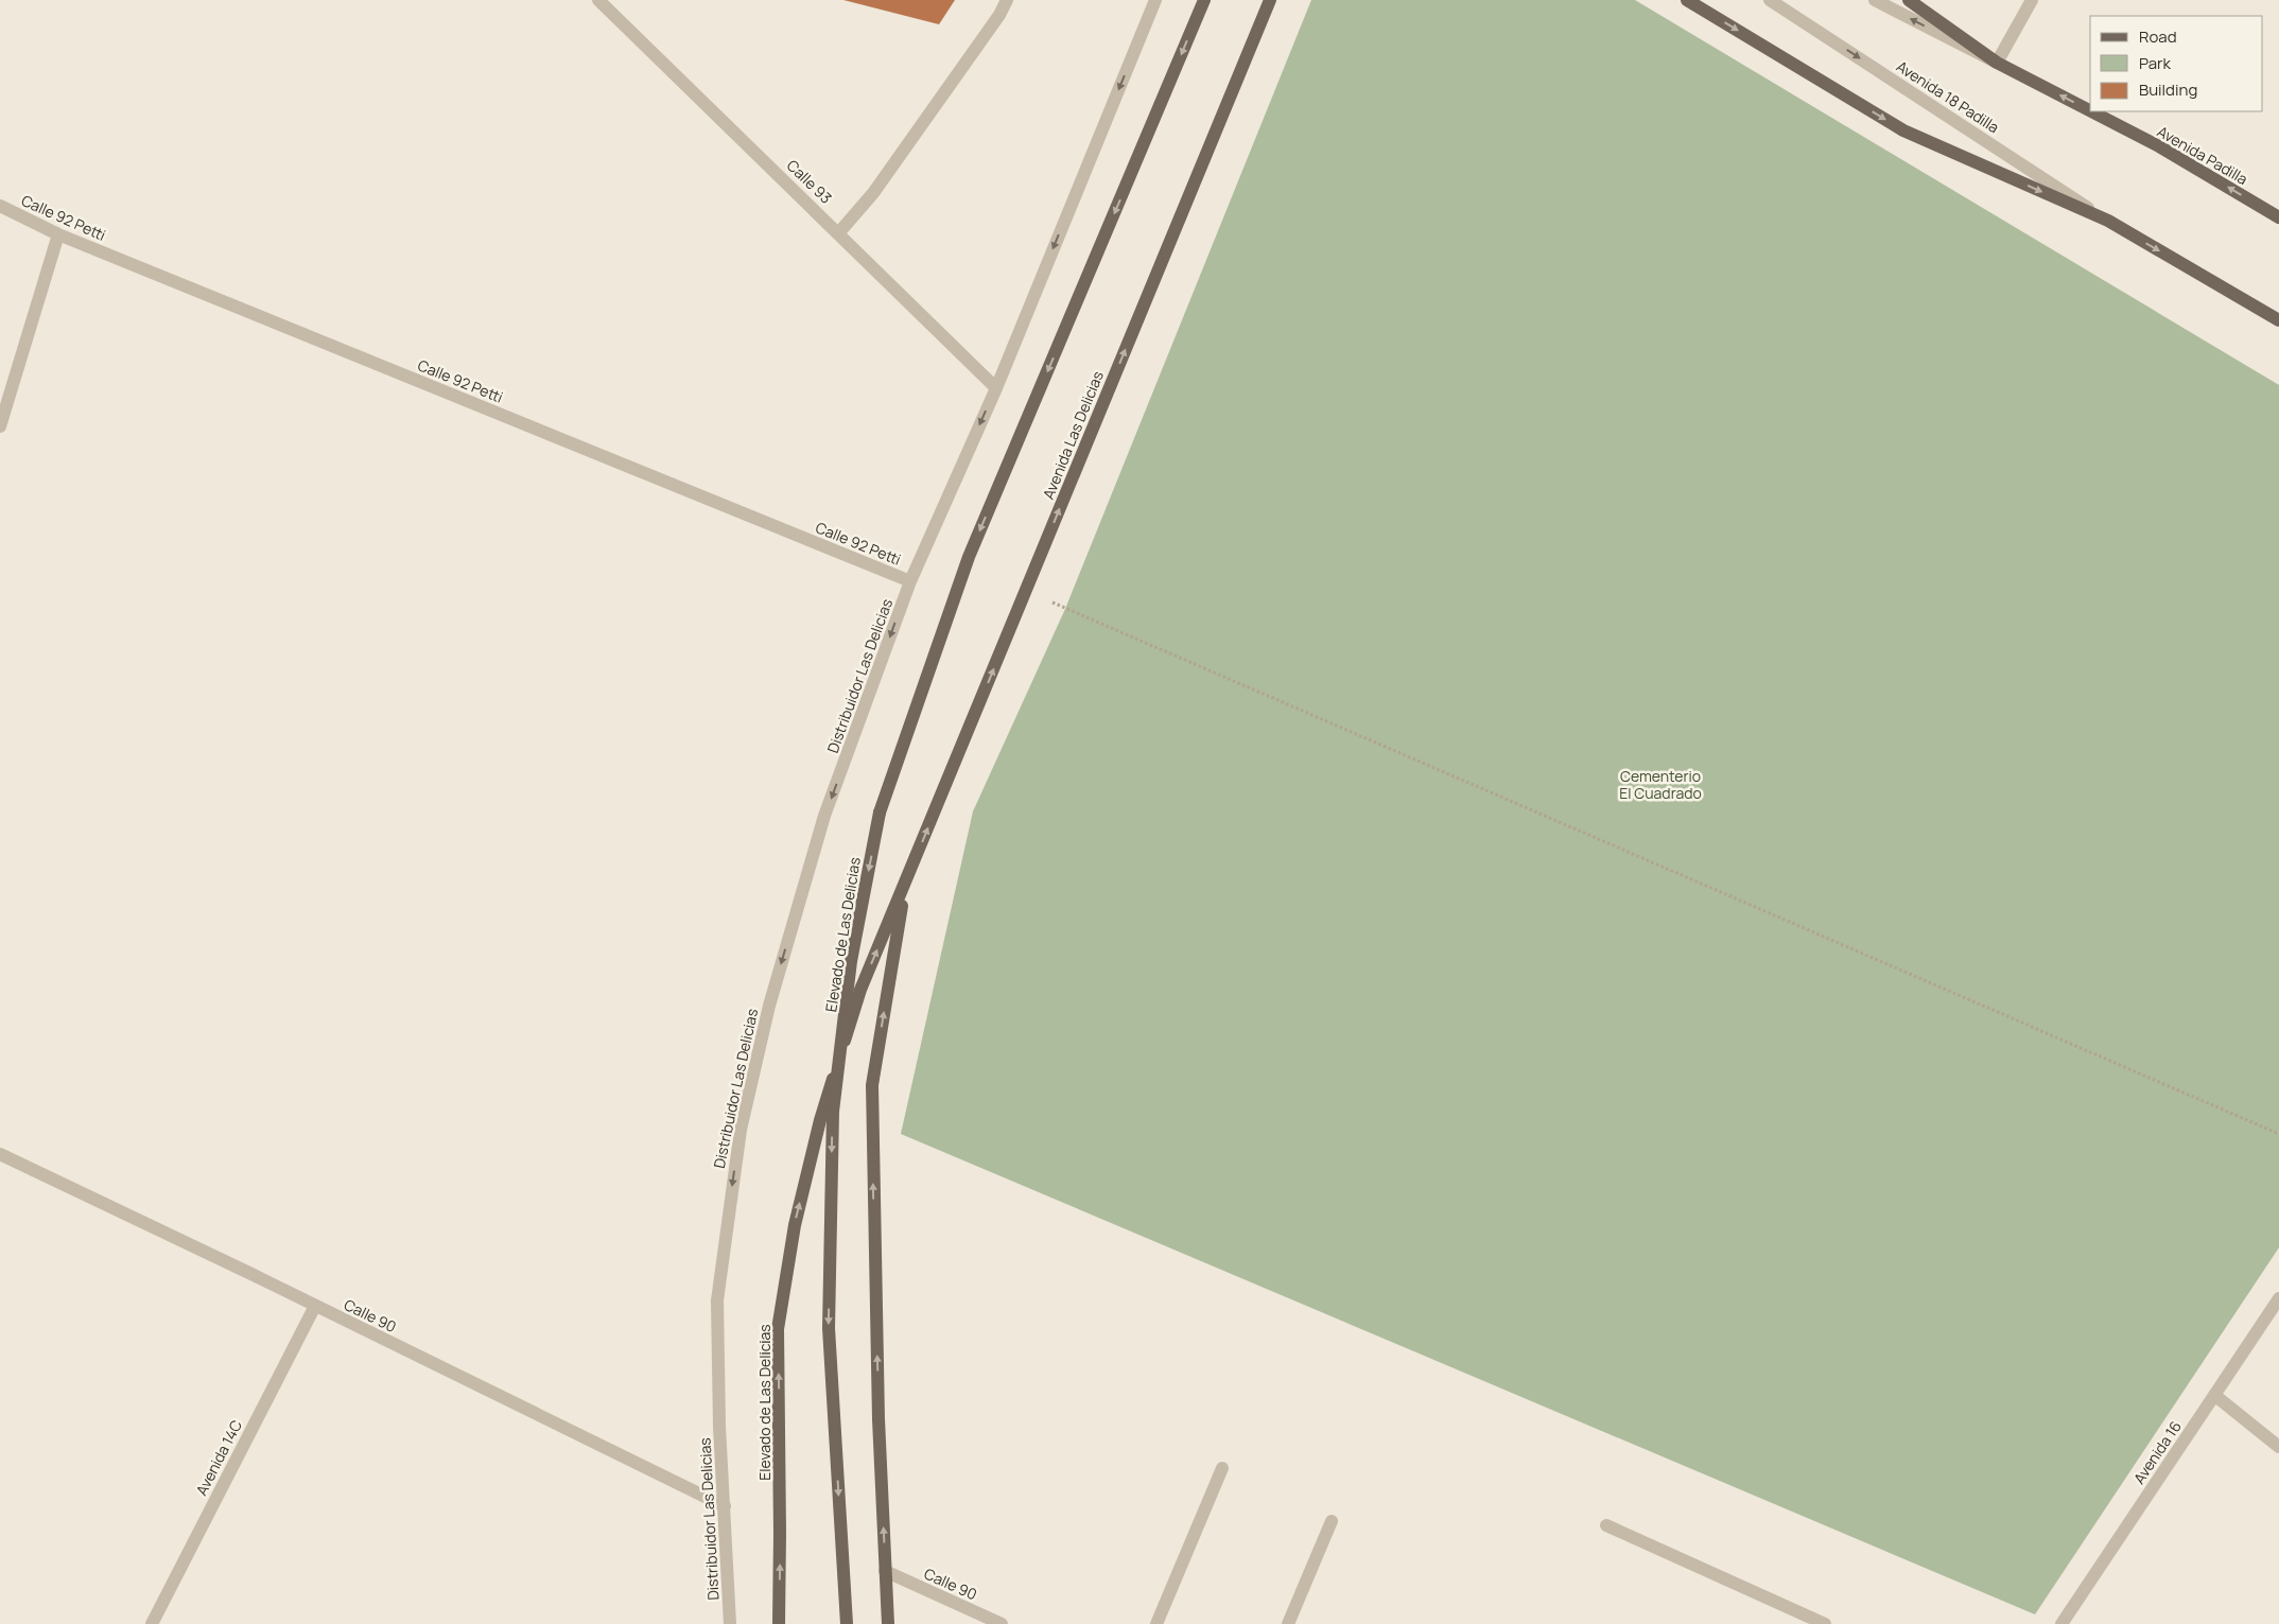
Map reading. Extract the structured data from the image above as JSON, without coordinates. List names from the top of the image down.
{
  "streets": {
    "main road": ["Avenida Padilla", "Avenida Las Delicias", "Elevado de Las Delicias"],
    "street": [
      "Avenida 18 Padilla",
      "Calle 93",
      "Calle 92 Petti",
      "Distribuidor Las Delicias",
      "Calle 90",
      "Avenida 16",
      "Avenida 14C"
    ]
  },
  "crossings": [
    ["Calle 92 Petti", "Distribuidor Las Delicias"],
    ["Avenida Las Delicias", "Elevado de Las Delicias"],
    ["Distribuidor Las Delicias", "Calle 90"],
    ["Calle 90", "Avenida 14C"]
  ],
  "one_way": ["Avenida Las Delicias", "Distribuidor Las Delicias"],
  "parks": ["Cementerio El Cuadrado"],
  "legend": ["Road", "Park", "Building"]
}
